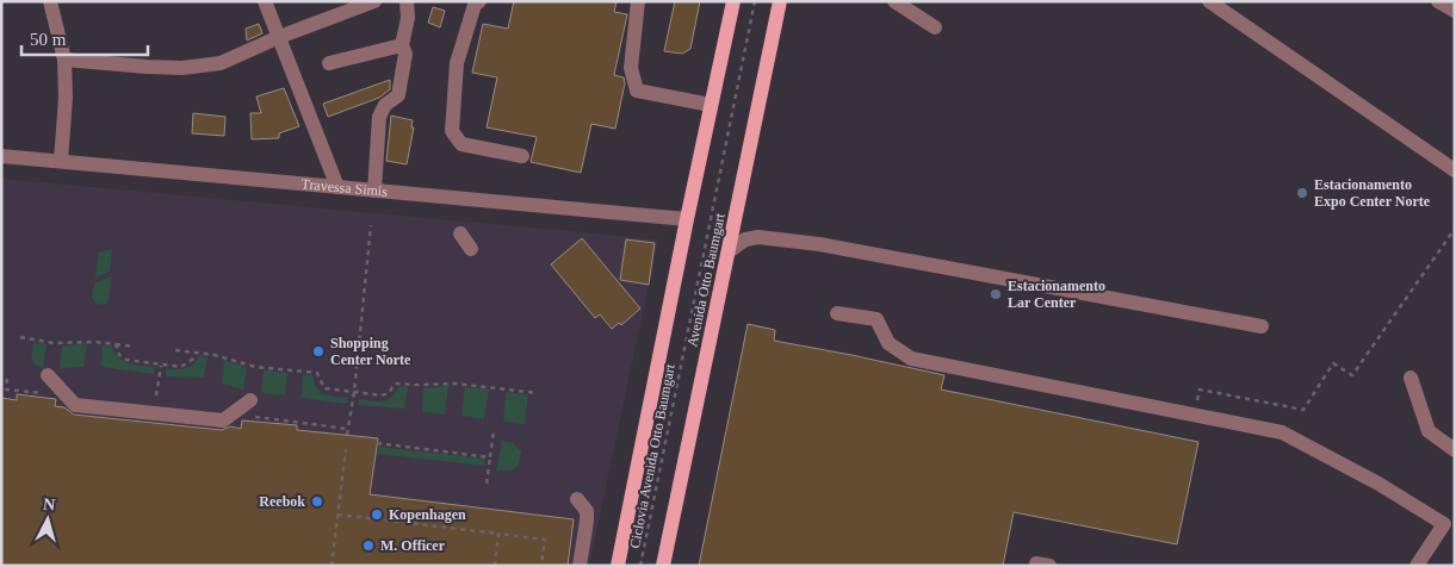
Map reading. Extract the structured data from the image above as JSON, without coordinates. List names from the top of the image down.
{
  "streets": {
    "main road": ["Avenida Otto Baumgart"],
    "street": ["Travessa Simis"],
    "path": ["Ciclovia Avenida Otto Baumgart"]
  },
  "crossings": [
    ["Travessa Simis", "Avenida Otto Baumgart"]
  ],
  "places": [
    "Estacionamento Expo Center Norte",
    "Estacionamento Lar Center",
    "Shopping Center Norte",
    "Reebok",
    "Kopenhagen",
    "M. Officer"
  ],
  "scale_bar": "50 m",
  "north": "top"
}
